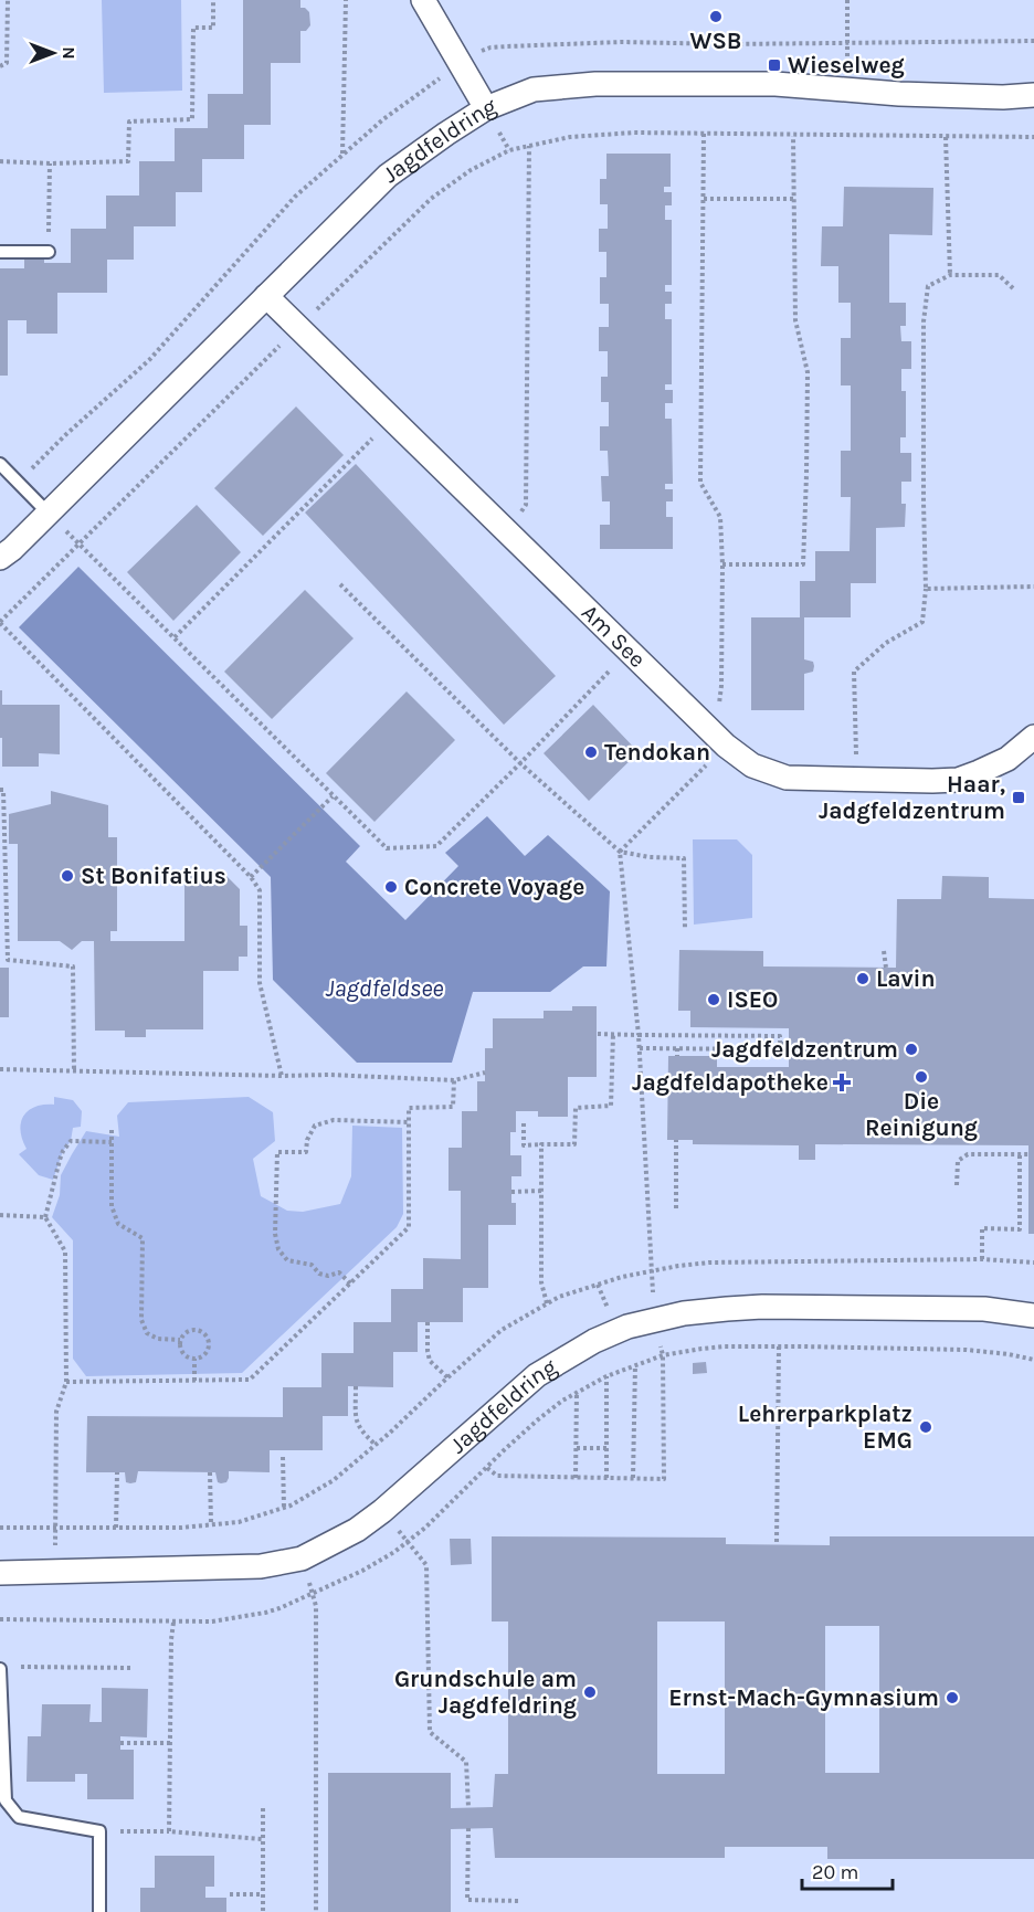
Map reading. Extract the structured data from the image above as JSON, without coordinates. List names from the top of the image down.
{
  "streets": {
    "street": ["Jagdfeldring", "Am See"]
  },
  "crossings": [
    ["Jagdfeldring", "Am See"]
  ],
  "water": ["Jagdfeldsee"],
  "places": {
    "other": [
      "WSB",
      "Tendokan",
      "St Bonifatius",
      "Concrete Voyage",
      "Lavin",
      "ISEO",
      "Jagdfeldzentrum",
      "Die Reinigung",
      "Lehrerparkplatz EMG",
      "Grundschule am Jagdfeldring",
      "Ernst-Mach-Gymnasium"
    ],
    "transit": ["Wieselweg", "Haar, Jadgfeldzentrum"],
    "health": ["Jagdfeldapotheke"]
  },
  "scale_bar": "20 m",
  "north": "right"
}
